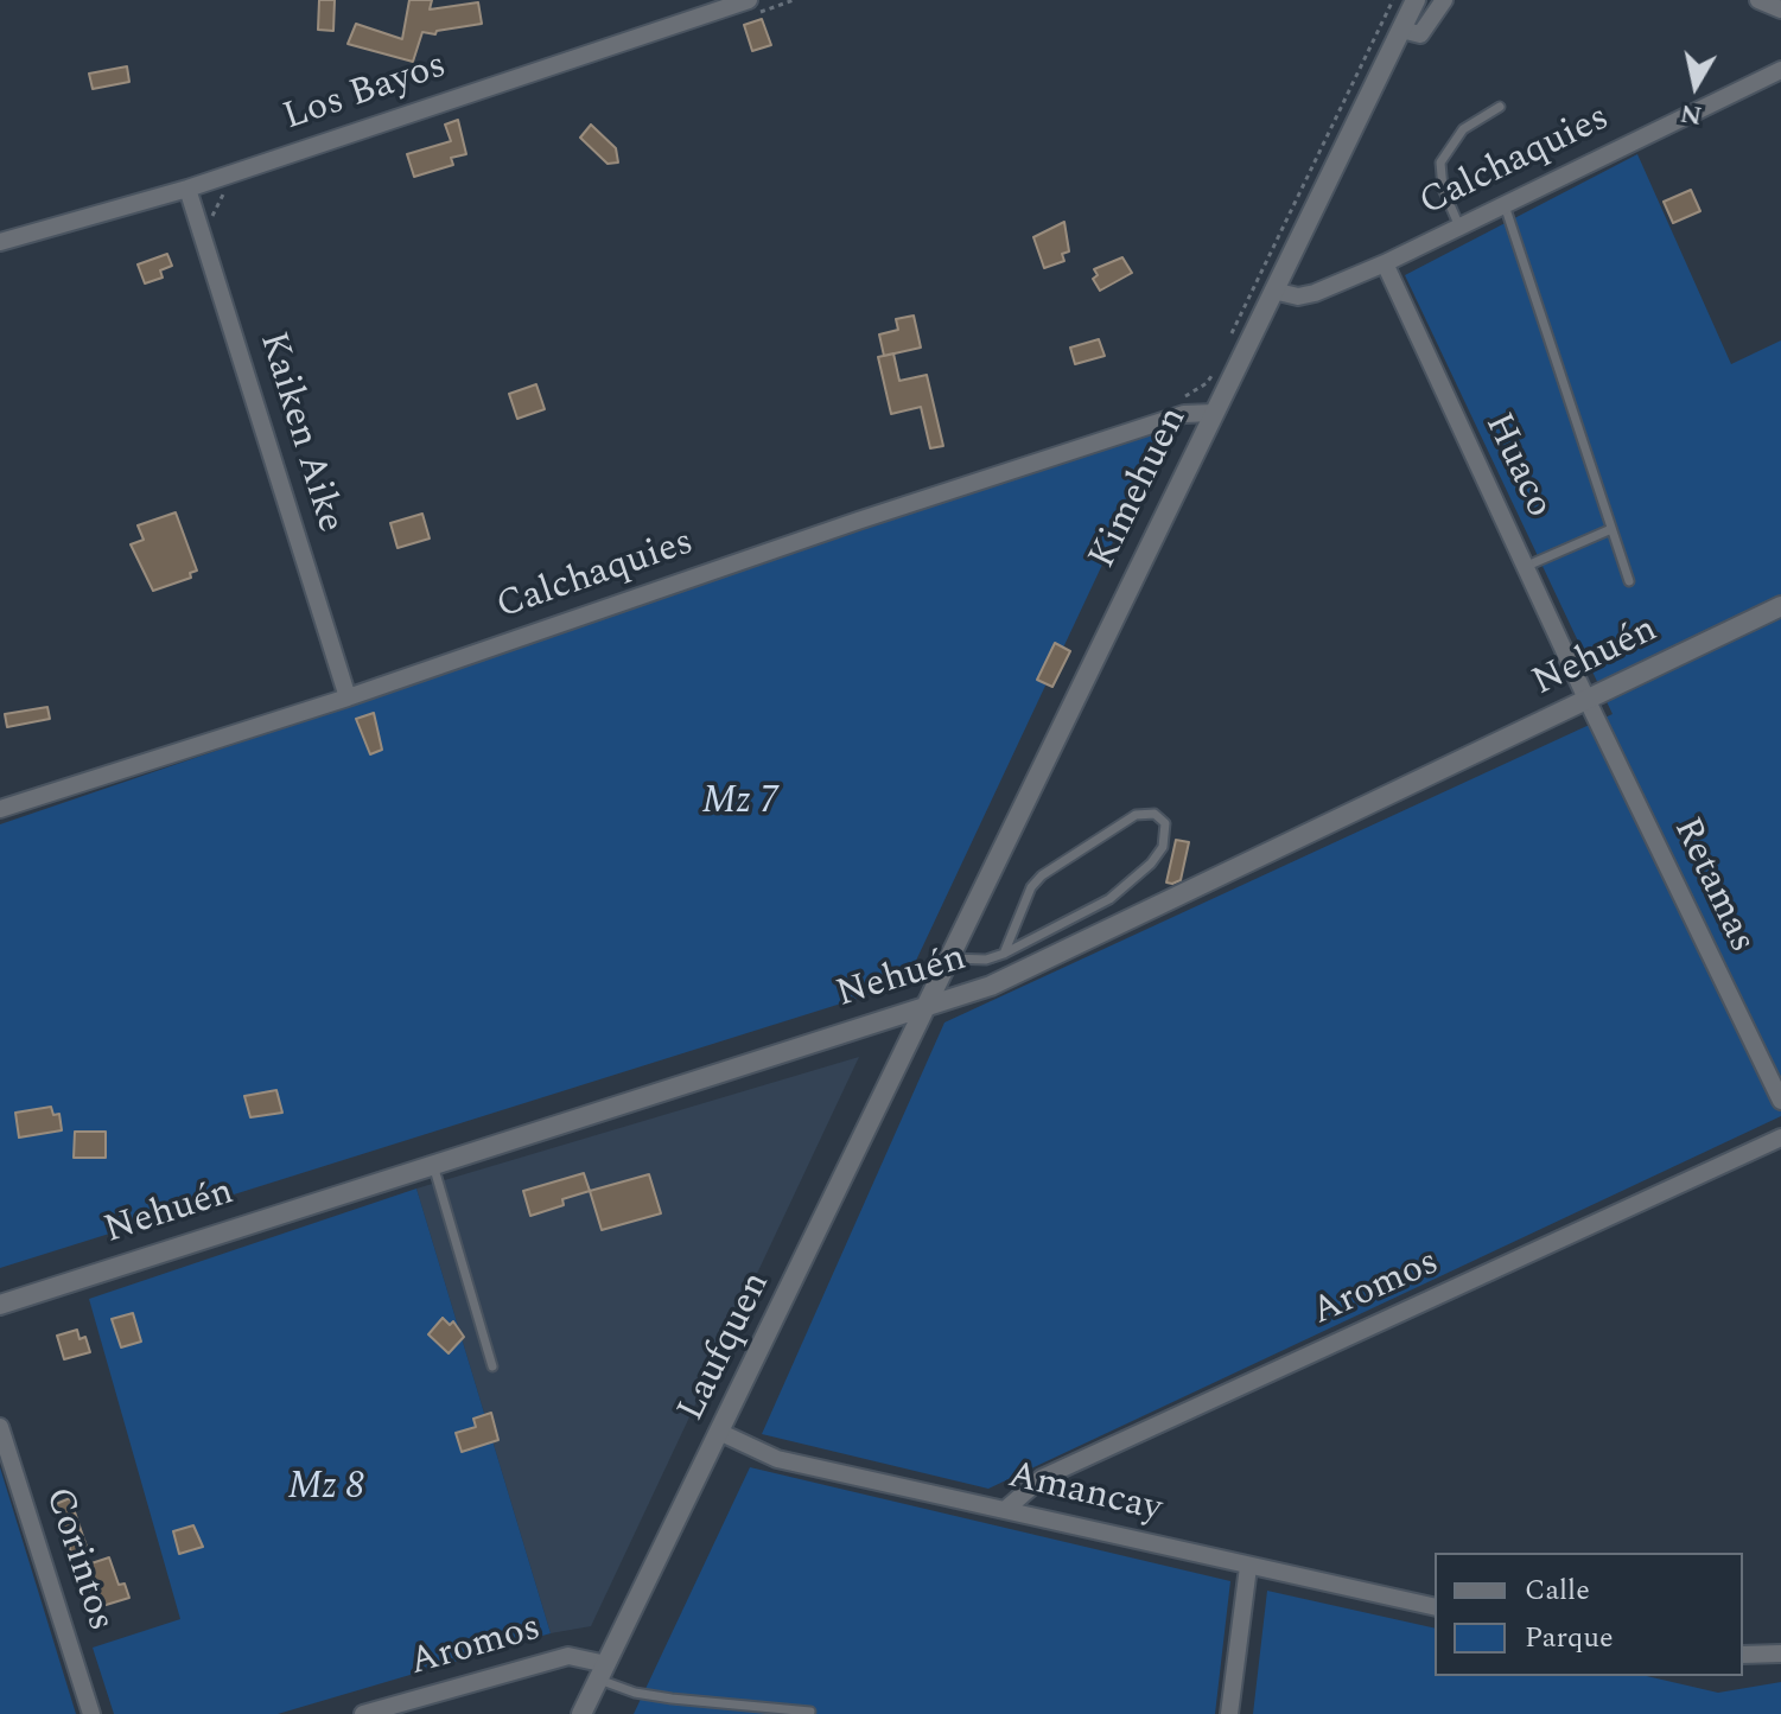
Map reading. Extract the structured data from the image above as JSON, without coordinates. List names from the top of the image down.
{
  "streets": {
    "street": [
      "Los Bayos",
      "Calchaquies",
      "Kaiken Aike",
      "Huaco",
      "Kimehuen",
      "Nehuén",
      "Retamas",
      "Aromos",
      "Laufquen",
      "Amancay",
      "Corintos"
    ]
  },
  "crossings": [
    ["Los Bayos", "Kaiken Aike"],
    ["Calchaquies", "Kaiken Aike"],
    ["Calchaquies", "Huaco"],
    ["Calchaquies", "Kimehuen"],
    ["Huaco", "Nehuén"],
    ["Huaco", "Retamas"],
    ["Kimehuen", "Nehuén"],
    ["Kimehuen", "Laufquen"],
    ["Nehuén", "Retamas"],
    ["Nehuén", "Laufquen"],
    ["Aromos", "Laufquen"],
    ["Aromos", "Amancay"],
    ["Laufquen", "Amancay"]
  ],
  "parks": ["Mz 7", "Mz 8"],
  "legend": ["Calle", "Parque"],
  "north": "bottom"
}
